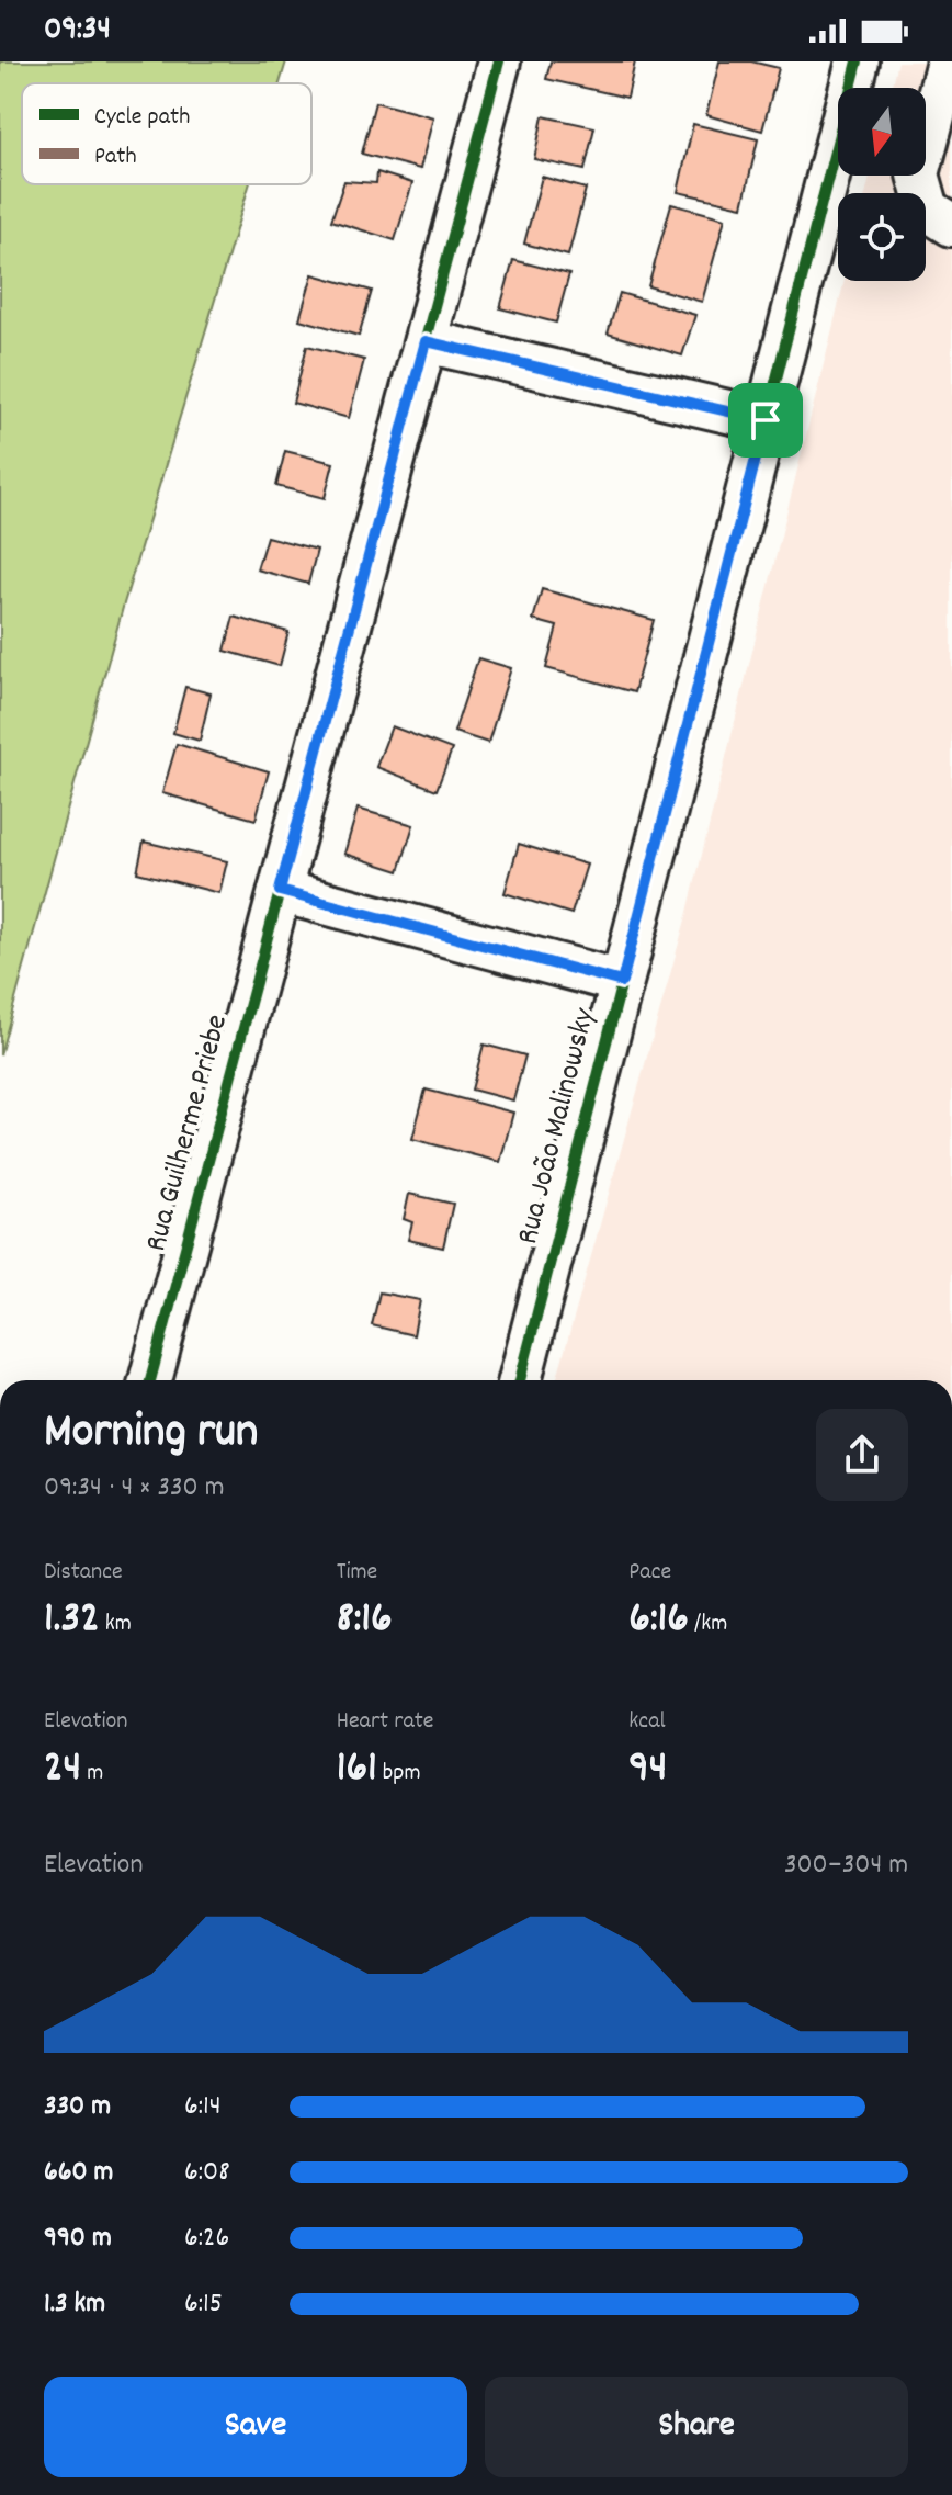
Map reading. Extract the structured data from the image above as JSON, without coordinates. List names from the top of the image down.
{
  "streets": {
    "street": ["Rua João Malinowsky", "Rua Guilherme Priebe"]
  },
  "legend": ["Cycle path", "Path"],
  "north": "bottom",
  "page": {
    "status": "09:34",
    "heading": ["Morning run", "09:34 · 4 × 330 m"],
    "stats": [
      ["Distance", "1.32 km"],
      ["Time", "8:16"],
      ["Pace", "6:16 /km"],
      ["Elevation", "24 m"],
      ["Heart rate", "161 bpm"],
      ["kcal", "94"]
    ],
    "chart": ["Elevation", "300–304 m"],
    "list": [
      {
        "name": "330 m",
        "note": "6:14"
      },
      {
        "name": "660 m",
        "note": "6:08"
      },
      {
        "name": "990 m",
        "note": "6:26"
      },
      {
        "name": "1.3 km",
        "note": "6:15"
      }
    ],
    "buttons": ["Save", "Share"]
  }
}
